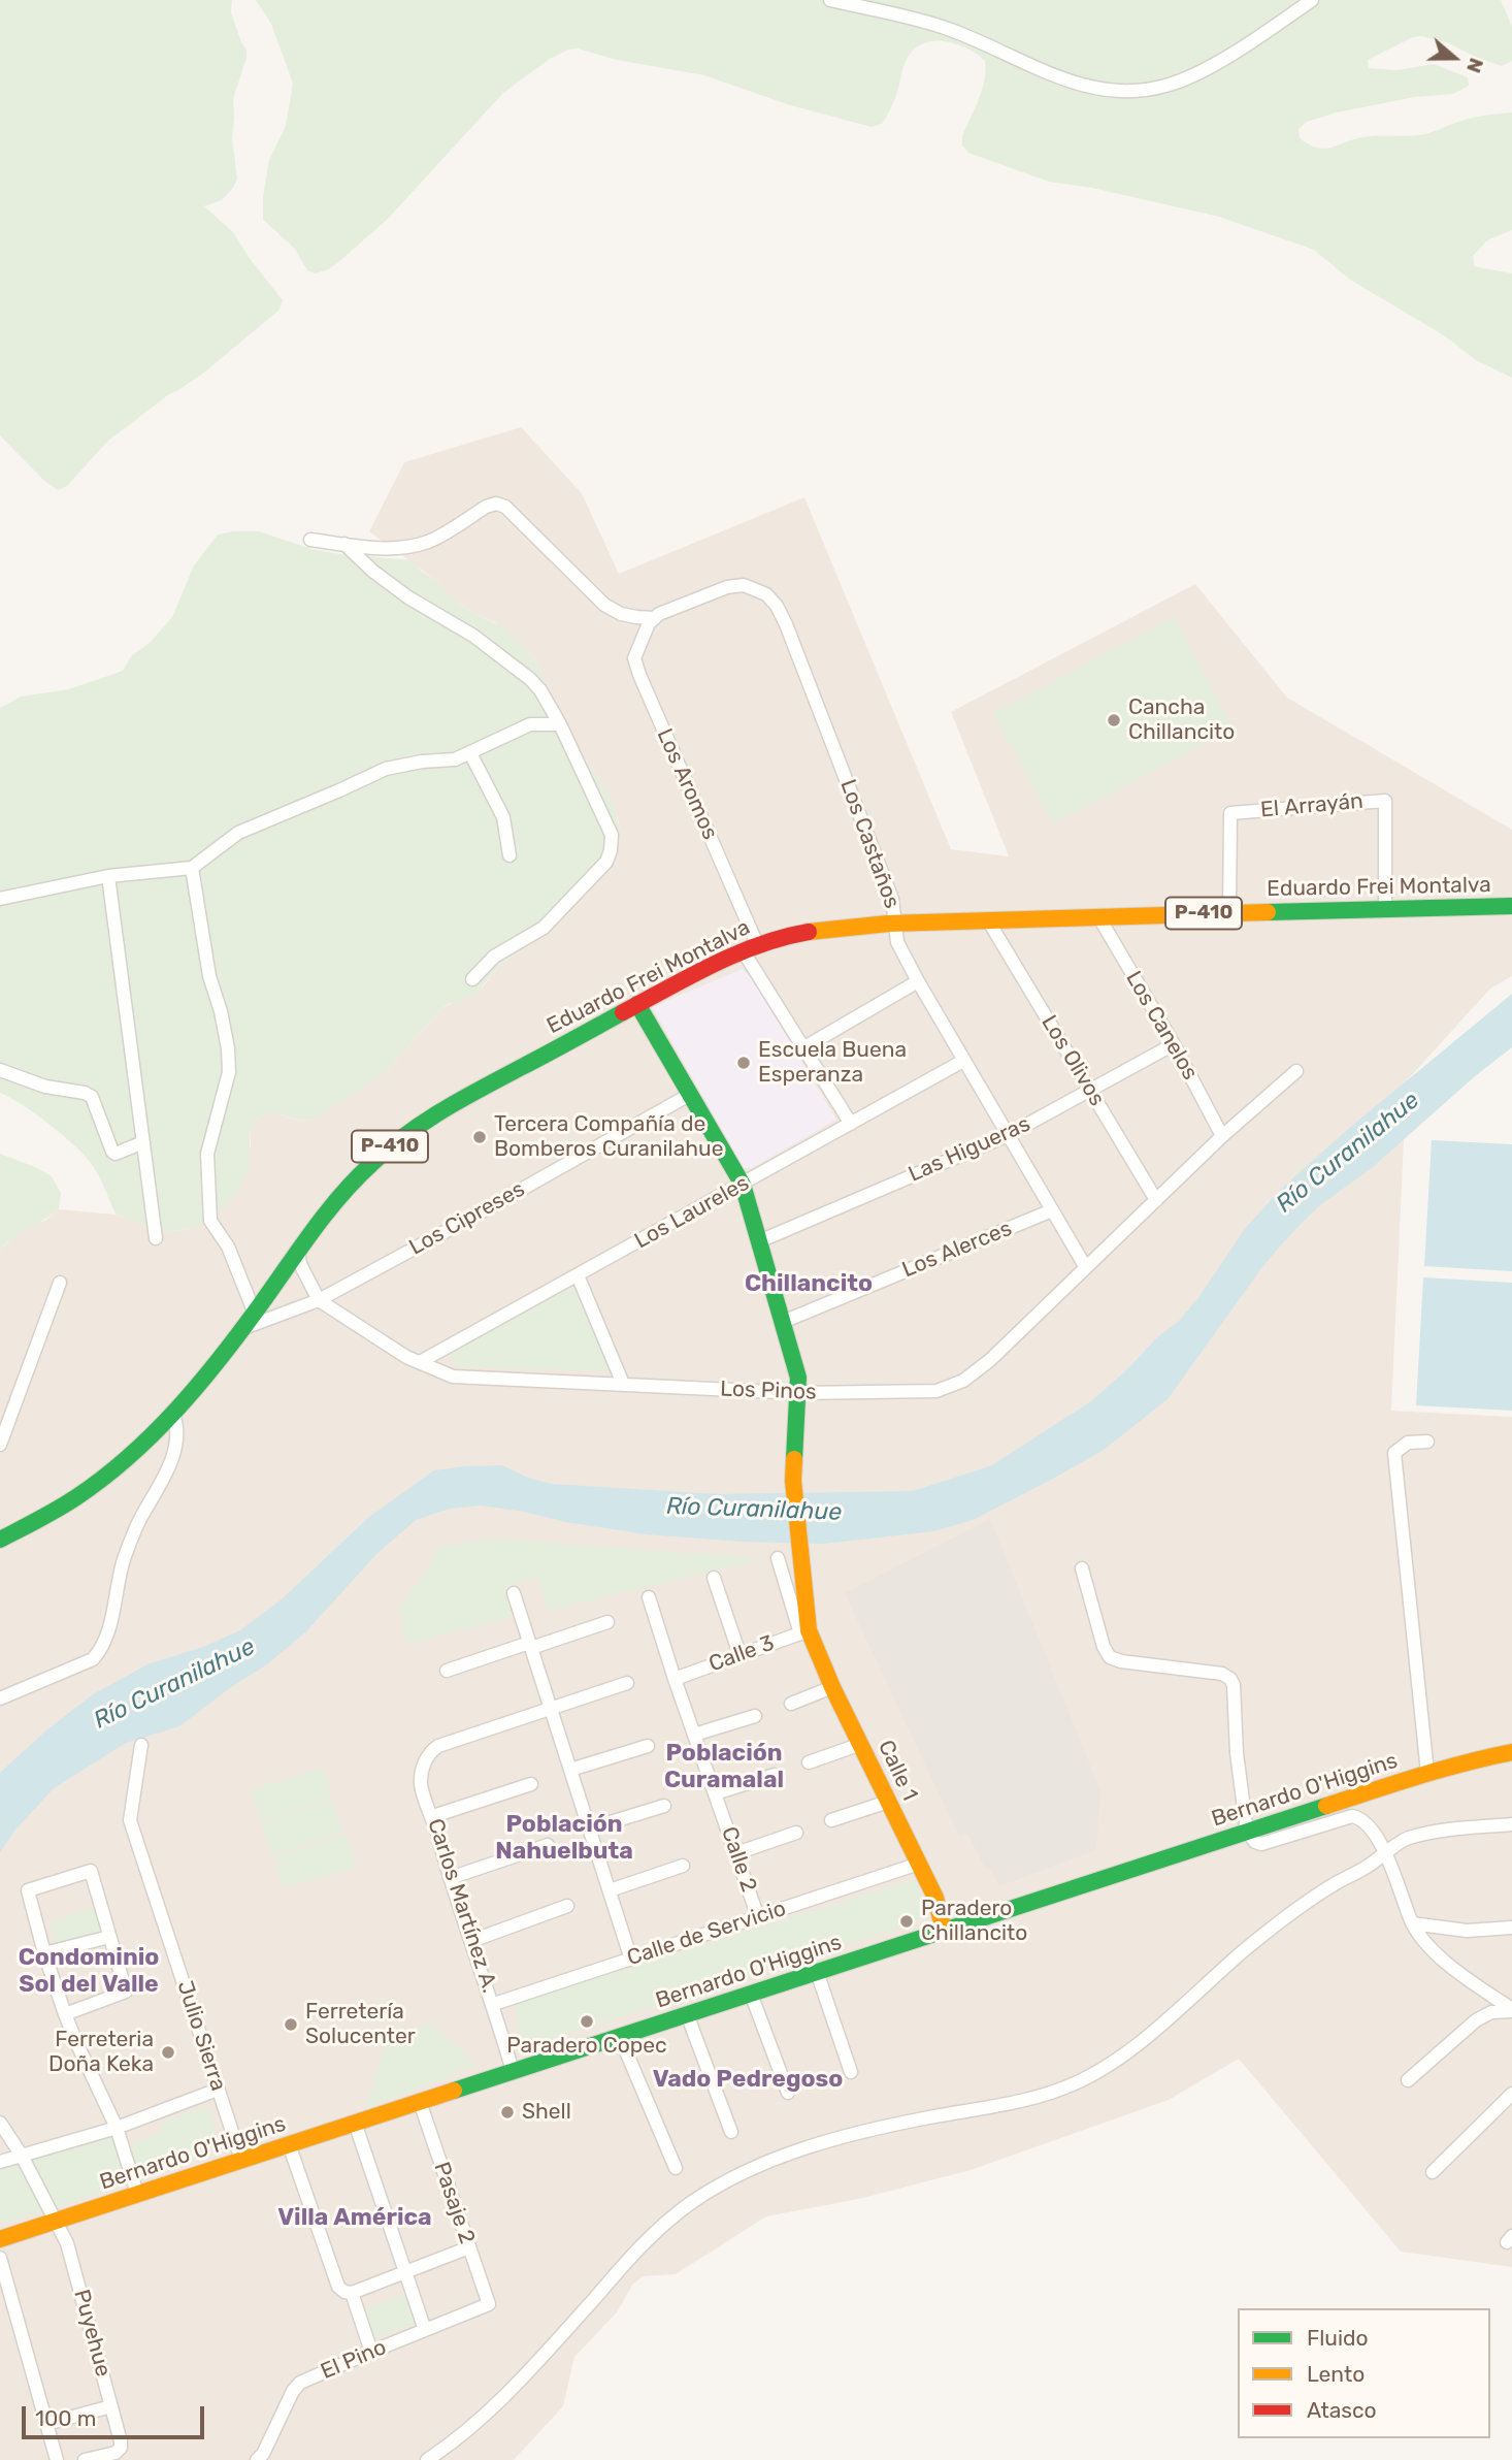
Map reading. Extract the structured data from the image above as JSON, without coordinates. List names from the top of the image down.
{
  "streets": {
    "main road": [
      "Eduardo Frei Montalva",
      "P-410",
      "Calle 1",
      "Bernardo O'Higgins"
    ],
    "street": [
      "Los Aromos",
      "El Arrayán",
      "Los Castaños",
      "Los Canelos",
      "Los Olivos",
      "Las Higueras",
      "Los Laureles",
      "Los Cipreses",
      "Los Alerces",
      "Los Pinos",
      "Calle 3",
      "Calle 2",
      "Carlos Martínez A.",
      "Calle de Servicio",
      "Julio Sierra",
      "Pasaje 2",
      "Puyehue",
      "El Pino"
    ]
  },
  "crossings": [
    ["Los Aromos", "Los Castaños"],
    ["Los Aromos", "Eduardo Frei Montalva"],
    ["Los Aromos", "Los Laureles"],
    ["El Arrayán", "Eduardo Frei Montalva"],
    ["Los Castaños", "Eduardo Frei Montalva"],
    ["Los Castaños", "Las Higueras"],
    ["Los Castaños", "Los Laureles"],
    ["Los Castaños", "Los Alerces"],
    ["Los Castaños", "Los Pinos"],
    ["Eduardo Frei Montalva", "Los Canelos"],
    ["Eduardo Frei Montalva", "Los Olivos"],
    ["Eduardo Frei Montalva", "Calle 1"],
    ["Los Canelos", "Las Higueras"],
    ["Los Canelos", "Los Pinos"],
    ["Los Olivos", "Las Higueras"],
    ["Los Olivos", "Los Pinos"],
    ["Las Higueras", "Calle 1"],
    ["Los Laureles", "Los Pinos"],
    ["Los Laureles", "Calle 1"],
    ["Los Cipreses", "Los Pinos"],
    ["Los Cipreses", "Calle 1"],
    ["Los Alerces", "Calle 1"],
    ["Los Pinos", "Calle 1"],
    ["Calle 3", "Calle 1"],
    ["Calle 3", "Calle 2"],
    ["Calle 1", "Bernardo O'Higgins"],
    ["Calle 1", "Calle de Servicio"],
    ["Bernardo O'Higgins", "Carlos Martínez A."],
    ["Bernardo O'Higgins", "Julio Sierra"],
    ["Bernardo O'Higgins", "Pasaje 2"],
    ["Bernardo O'Higgins", "Puyehue"],
    ["Calle 2", "Calle de Servicio"],
    ["Carlos Martínez A.", "Calle de Servicio"],
    ["Pasaje 2", "El Pino"]
  ],
  "districts": [
    "Chillancito",
    "Población Curamalal",
    "Población Nahuelbuta",
    "Condominio Sol del Valle",
    "Vado Pedregoso",
    "Villa América"
  ],
  "water": ["Río Curanilahue"],
  "places": [
    "Cancha Chillancito",
    "Escuela Buena Esperanza",
    "Tercera Compañía de Bomberos Curanilahue",
    "Paradero Chillancito",
    "Paradero Copec",
    "Ferretería Solucenter",
    "Ferreteria Doña Keka",
    "Shell"
  ],
  "legend": ["Fluido", "Lento", "Atasco"],
  "scale_bar": "100 m",
  "north": "right"
}
